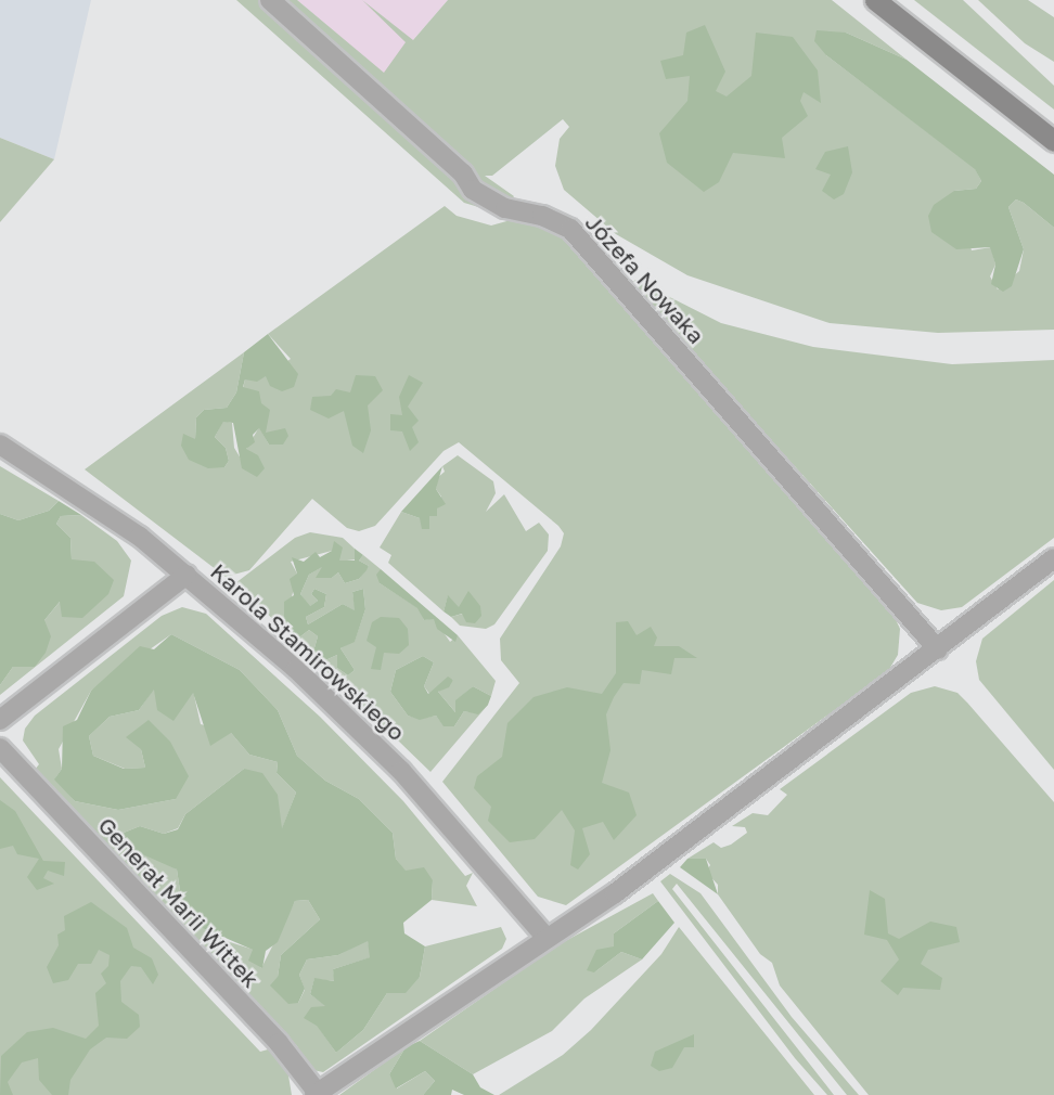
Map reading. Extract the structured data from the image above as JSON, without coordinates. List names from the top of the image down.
{
  "streets": {
    "street": ["Józefa Nowaka", "Karola Stamirowskiego", "Generał Marii Wittek"]
  }
}
